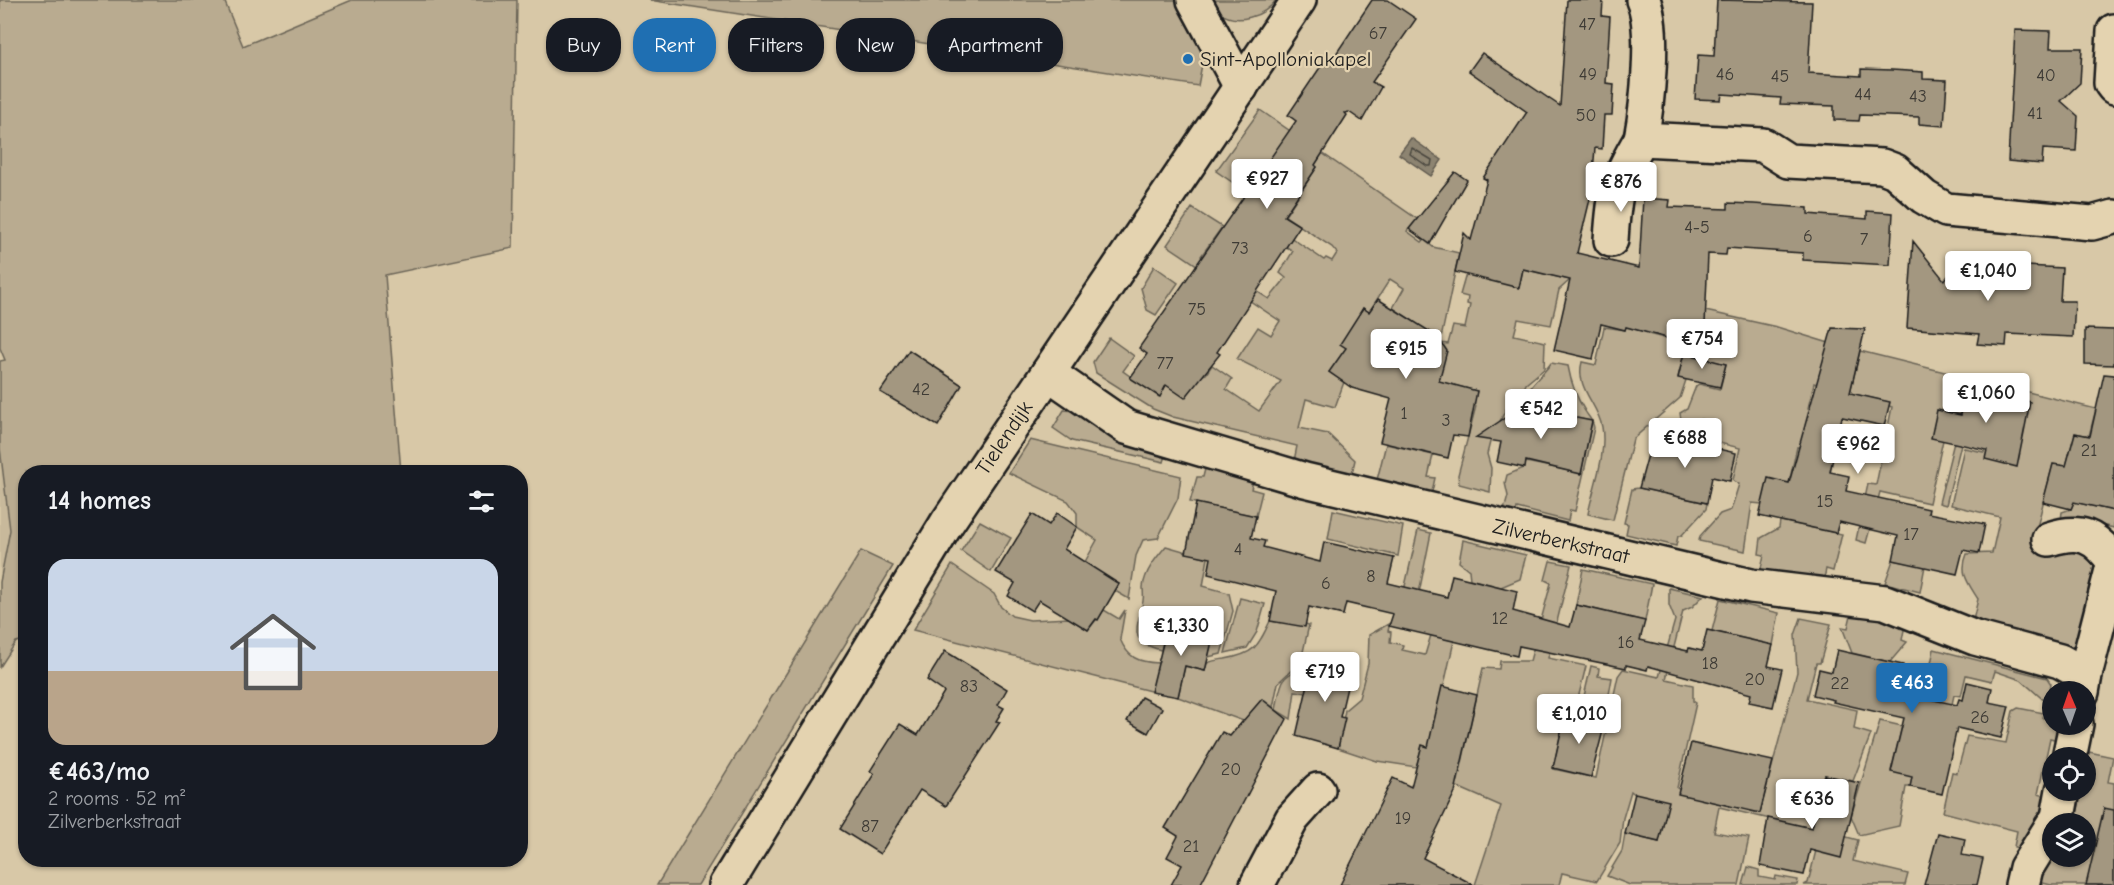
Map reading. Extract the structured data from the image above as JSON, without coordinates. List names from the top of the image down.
{
  "streets": {
    "street": ["Tielendijk", "Zilverberkstraat"]
  },
  "crossings": [
    ["Tielendijk", "Zilverberkstraat"]
  ],
  "places": ["Sint-Apolloniakapel"],
  "house_numbers": [
    "47",
    "67",
    "49",
    "46",
    "40",
    "45",
    "44",
    "43",
    "41",
    "50",
    "4-5",
    "6",
    "7",
    "73",
    "75",
    "77",
    "42",
    "1",
    "3",
    "21",
    "15",
    "17",
    "4",
    "8",
    "6",
    "12",
    "16",
    "18",
    "20",
    "22",
    "83",
    "26",
    "20",
    "19",
    "87",
    "21"
  ],
  "north": "top",
  "page": {
    "chip": [
      "Buy",
      "Rent",
      "Filters",
      "New",
      "Apartment"
    ],
    "price": [
      "€927",
      "€876",
      "€1,040",
      "€754",
      "€915",
      "€1,060",
      "€542",
      "€688",
      "€962",
      "€1,330",
      "€719",
      "€463",
      "€1,010",
      "€636"
    ],
    "heading": "14 homes",
    "list": [
      {
        "name": "€463/mo",
        "note": "2 rooms · 52 m² · Zilverberkstraat"
      }
    ]
  }
}
